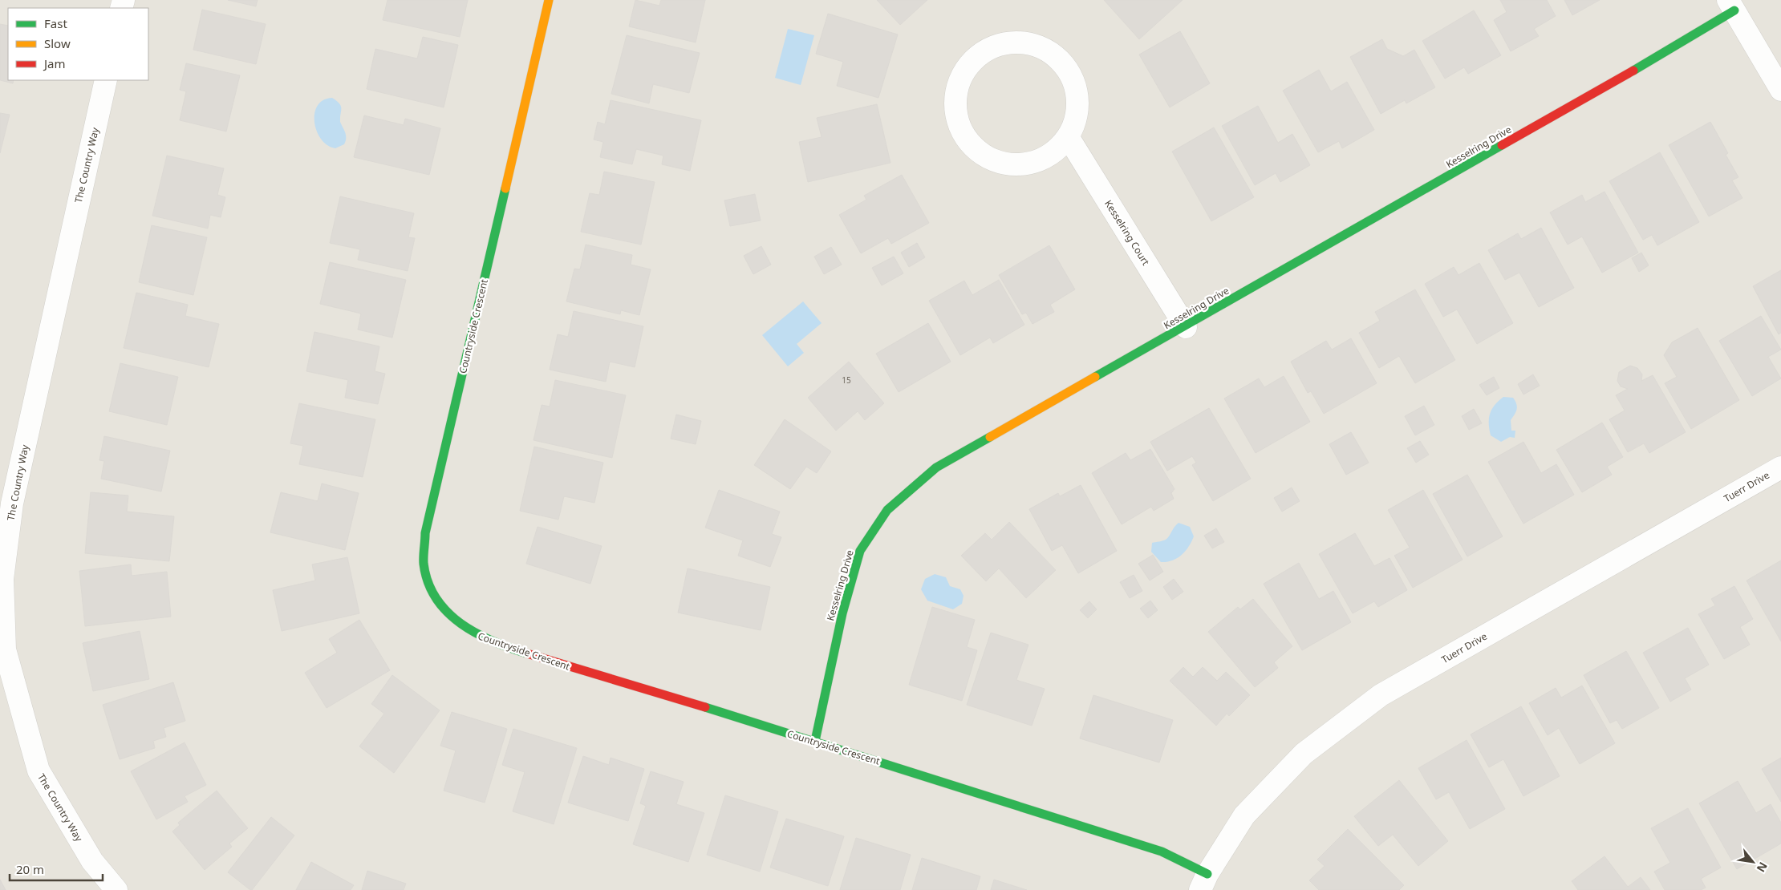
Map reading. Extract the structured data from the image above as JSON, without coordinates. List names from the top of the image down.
{
  "streets": {
    "street": [
      "Kesselring Drive",
      "The Country Way",
      "Kesselring Court",
      "Countryside Crescent",
      "Tuerr Drive"
    ]
  },
  "crossings": [
    ["Kesselring Drive", "Kesselring Court"],
    ["Kesselring Drive", "Countryside Crescent"],
    ["Countryside Crescent", "Tuerr Drive"]
  ],
  "house_numbers": ["15"],
  "legend": ["Fast", "Slow", "Jam"],
  "scale_bar": "20 m",
  "north": "bottom right"
}
